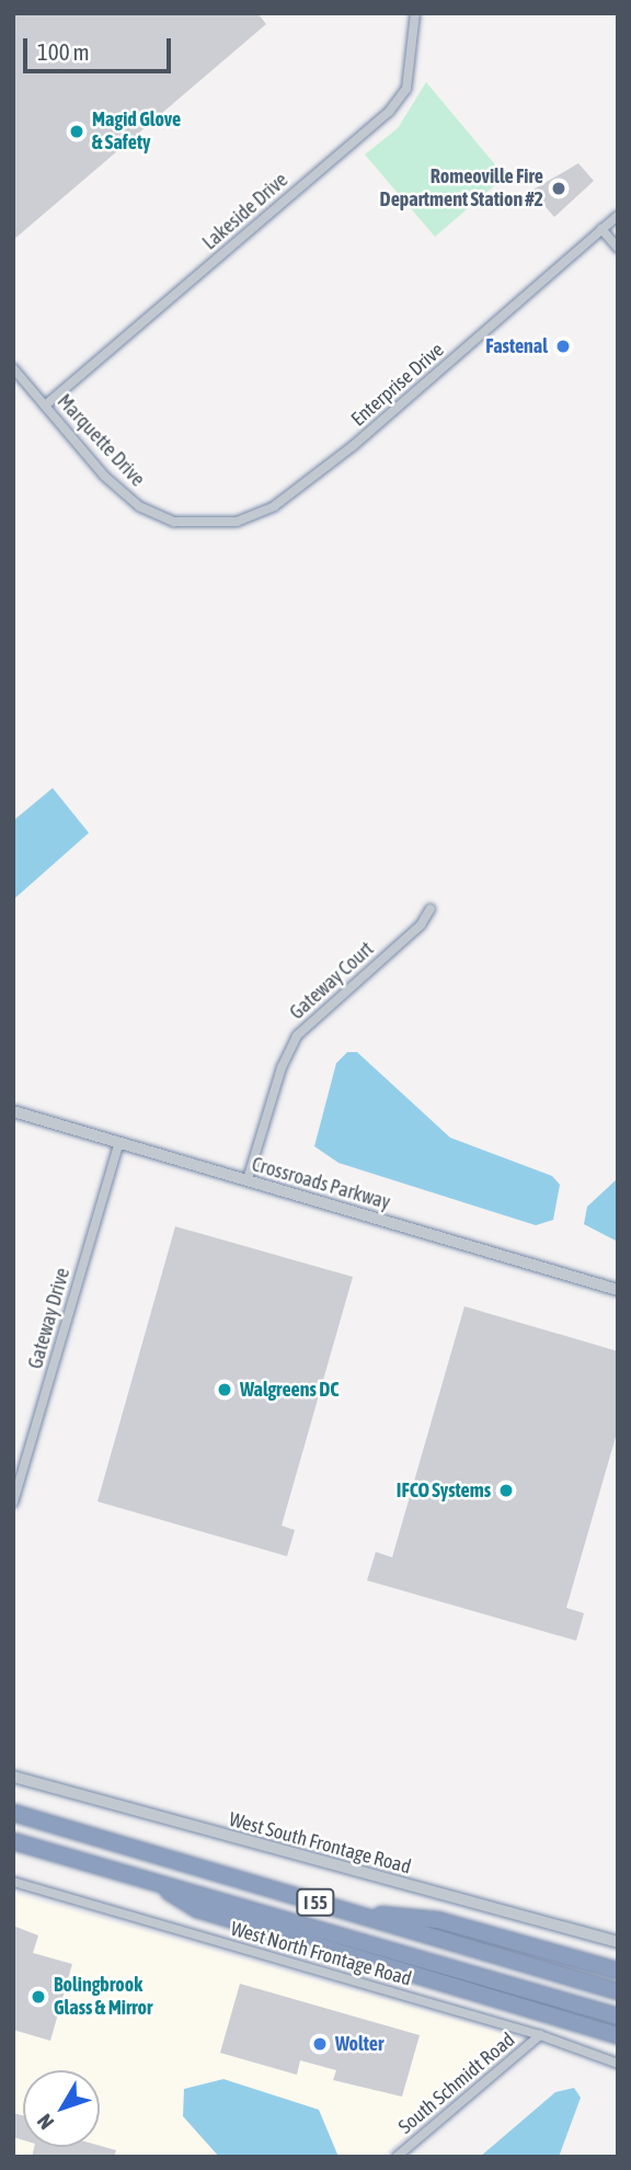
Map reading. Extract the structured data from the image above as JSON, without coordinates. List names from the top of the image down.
{
  "streets": {
    "highway": ["I 55"],
    "street": [
      "Lakeside Drive",
      "Enterprise Drive",
      "Marquette Drive",
      "Gateway Court",
      "Crossroads Parkway",
      "Gateway Drive",
      "West South Frontage Road",
      "West North Frontage Road",
      "South Schmidt Road"
    ]
  },
  "crossings": [
    ["Lakeside Drive", "Marquette Drive"],
    ["Enterprise Drive", "Marquette Drive"],
    ["Gateway Court", "Crossroads Parkway"],
    ["Crossroads Parkway", "Gateway Drive"],
    ["West North Frontage Road", "South Schmidt Road"]
  ],
  "places": [
    "Magid Glove & Safety",
    "Romeoville Fire Department Station #2",
    "Fastenal",
    "Walgreens DC",
    "IFCO Systems",
    "Bolingbrook Glass & Mirror",
    "Wolter"
  ],
  "scale_bar": "100 m",
  "north": "bottom left"
}
